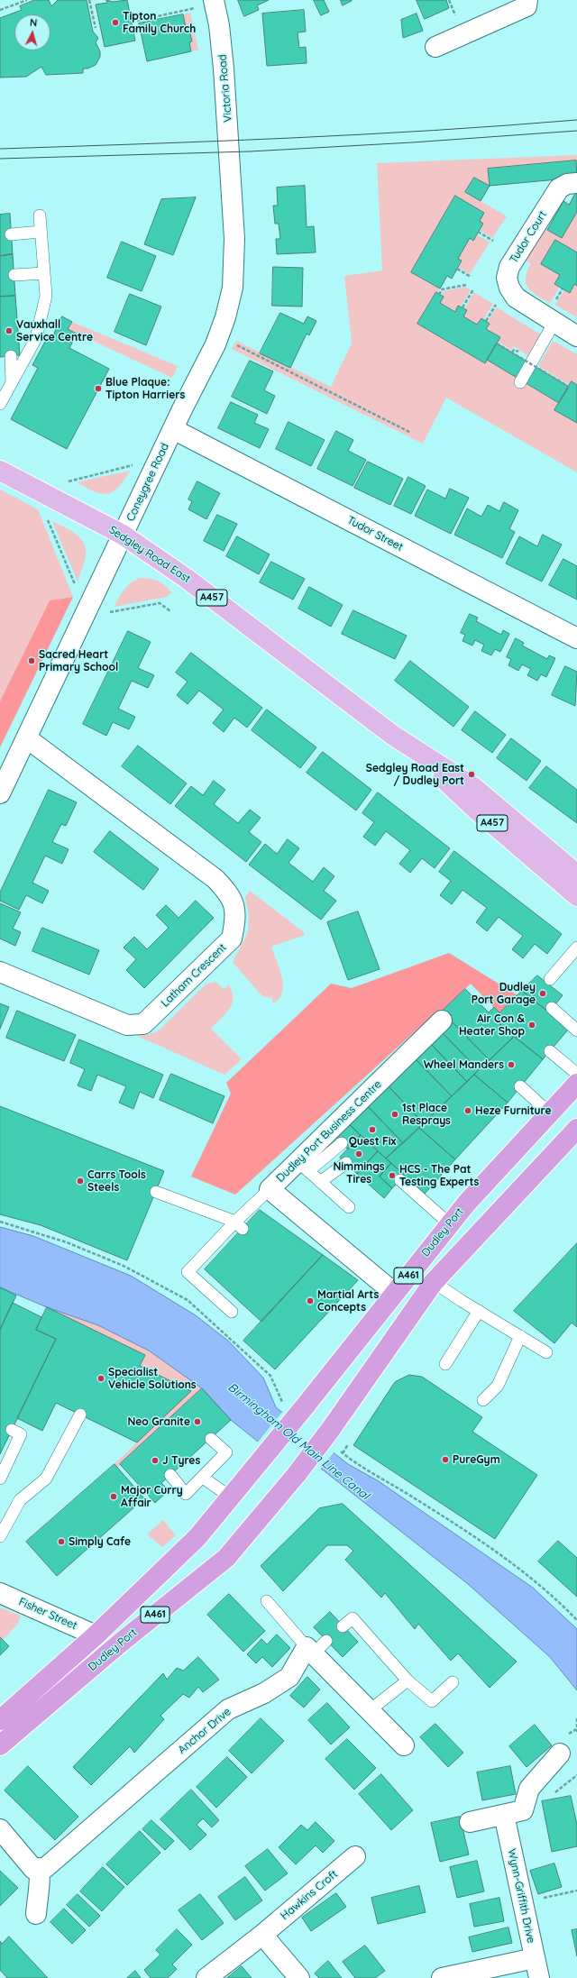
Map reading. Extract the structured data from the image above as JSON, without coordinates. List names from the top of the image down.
{
  "streets": {
    "highway": ["Dudley Port", "A461"],
    "main road": ["Sedgley Road East", "A457"],
    "street": [
      "Victoria Road",
      "Tudor Court",
      "Coneygree Road",
      "Tudor Street",
      "Latham Crescent",
      "Dudley Port Business Centre",
      "Fisher Street",
      "Anchor Drive",
      "Hawkins Croft",
      "Wynn-Griffith Drive"
    ]
  },
  "crossings": [
    ["Victoria Road", "Coneygree Road"],
    ["Coneygree Road", "Tudor Street"],
    ["Coneygree Road", "Sedgley Road East"],
    ["Coneygree Road", "Latham Crescent"],
    ["Dudley Port Business Centre", "Dudley Port"],
    ["Dudley Port", "A461"],
    ["Dudley Port", "Fisher Street"]
  ],
  "water": ["Birmingham Old Main Line Canal"],
  "places": [
    "Tipton Family Church",
    "Vauxhall Service Centre",
    "Blue Plaque: Tipton Harriers",
    "Sacred Heart Primary School",
    "Sedgley Road East / Dudley Port",
    "Dudley Port Garage",
    "Air Con & Heater Shop",
    "Wheel Manders",
    "Heze Furniture",
    "1st Place Resprays",
    "Quest Fix",
    "Nimmings Tires",
    "HCS - The Pat Testing Experts",
    "Carrs Tools Steels",
    "Martial Arts Concepts",
    "Specialist Vehicle Solutions",
    "Neo Granite",
    "PureGym",
    "J Tyres",
    "Major Curry Affair",
    "Simply Cafe"
  ],
  "north": "top"
}
